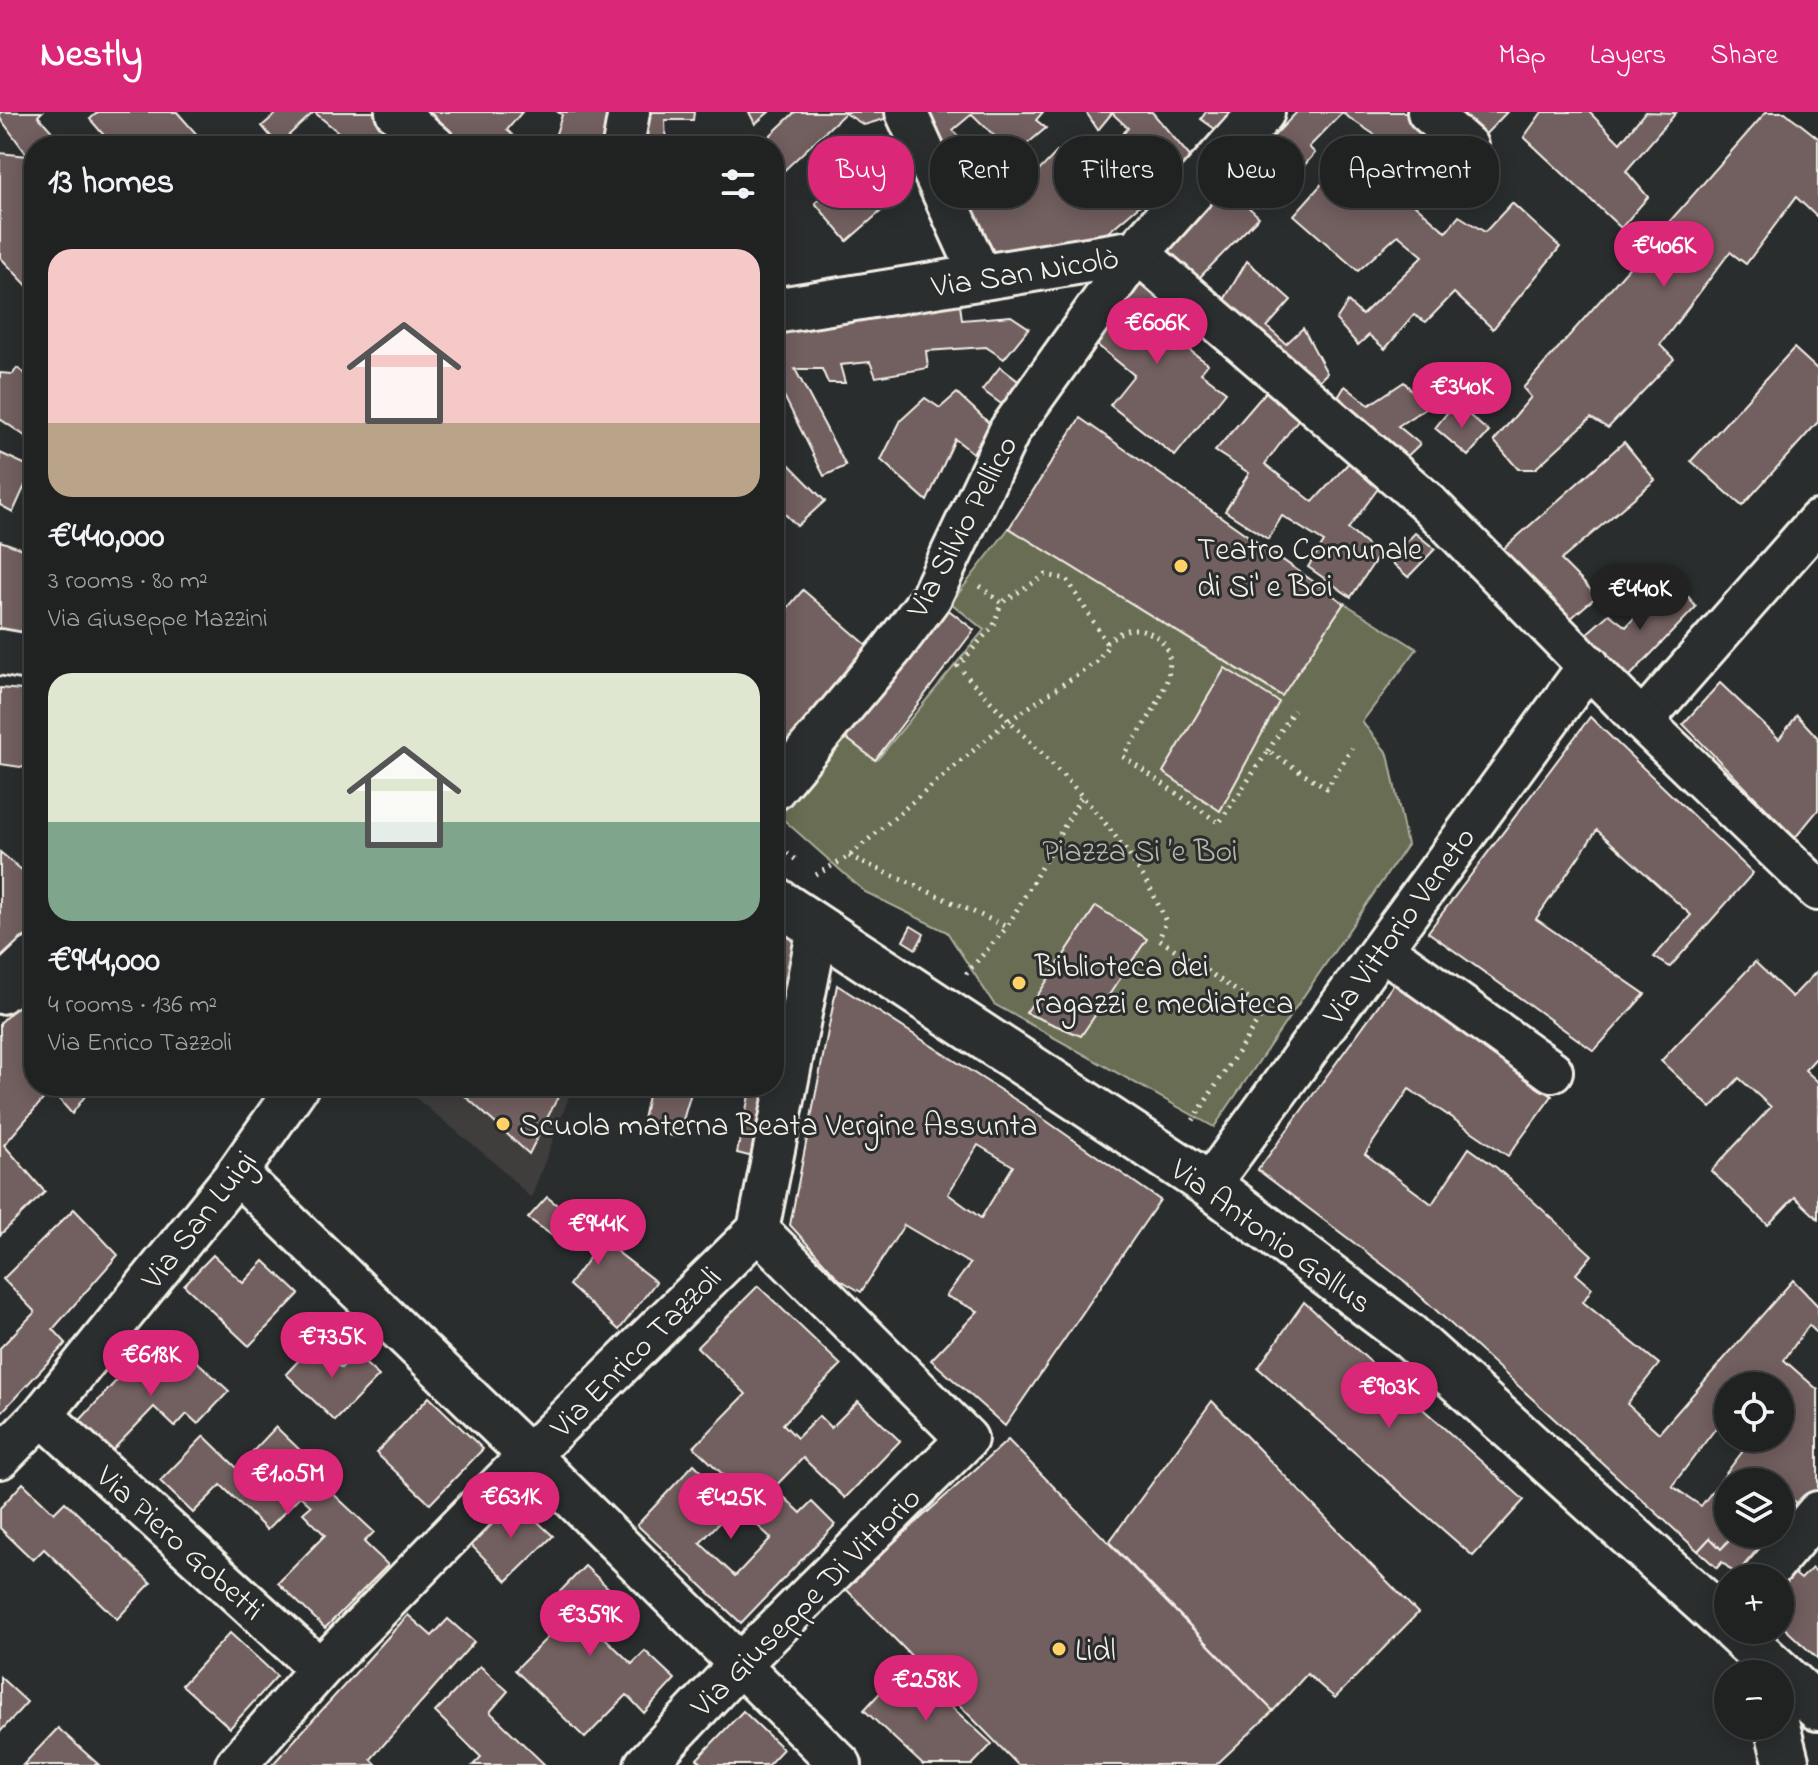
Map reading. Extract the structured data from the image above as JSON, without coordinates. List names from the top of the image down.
{
  "streets": {
    "street": [
      "Via San Nicolò",
      "Via Silvio Pellico",
      "Via Vittorio Veneto",
      "Via San Luigi",
      "Via Antonio Gallus",
      "Via Enrico Tazzoli",
      "Via Piero Gobetti",
      "Via Giuseppe Di Vittorio"
    ]
  },
  "crossings": [
    ["Via San Nicolò", "Via Silvio Pellico"],
    ["Via Vittorio Veneto", "Via Antonio Gallus"],
    ["Via San Luigi", "Via Piero Gobetti"],
    ["Via Enrico Tazzoli", "Via Piero Gobetti"],
    ["Via Enrico Tazzoli", "Via Giuseppe Di Vittorio"]
  ],
  "parks": ["Piazza Si ’e Boi"],
  "places": [
    "Teatro Comunale di Si' e Boi",
    "Biblioteca dei ragazzi e mediateca",
    "Scuola materna Beata Vergine Assunta",
    "Lidl"
  ],
  "page": {
    "header": "Nestly",
    "nav": ["Map", "Layers", "Share"],
    "chip": [
      "Buy",
      "Rent",
      "Filters",
      "New",
      "Apartment"
    ],
    "heading": "13 homes",
    "price": [
      "€406K",
      "€606K",
      "€340K",
      "€440K",
      "€944K",
      "€735K",
      "€618K",
      "€903K",
      "€1.05M",
      "€631K",
      "€425K",
      "€359K",
      "€258K"
    ],
    "list": [
      {
        "name": "€440,000",
        "note": "3 rooms · 80 m² · Via Giuseppe Mazzini"
      },
      {
        "name": "€944,000",
        "note": "4 rooms · 136 m² · Via Enrico Tazzoli"
      }
    ],
    "map_buttons": ["+", "−"]
  }
}
